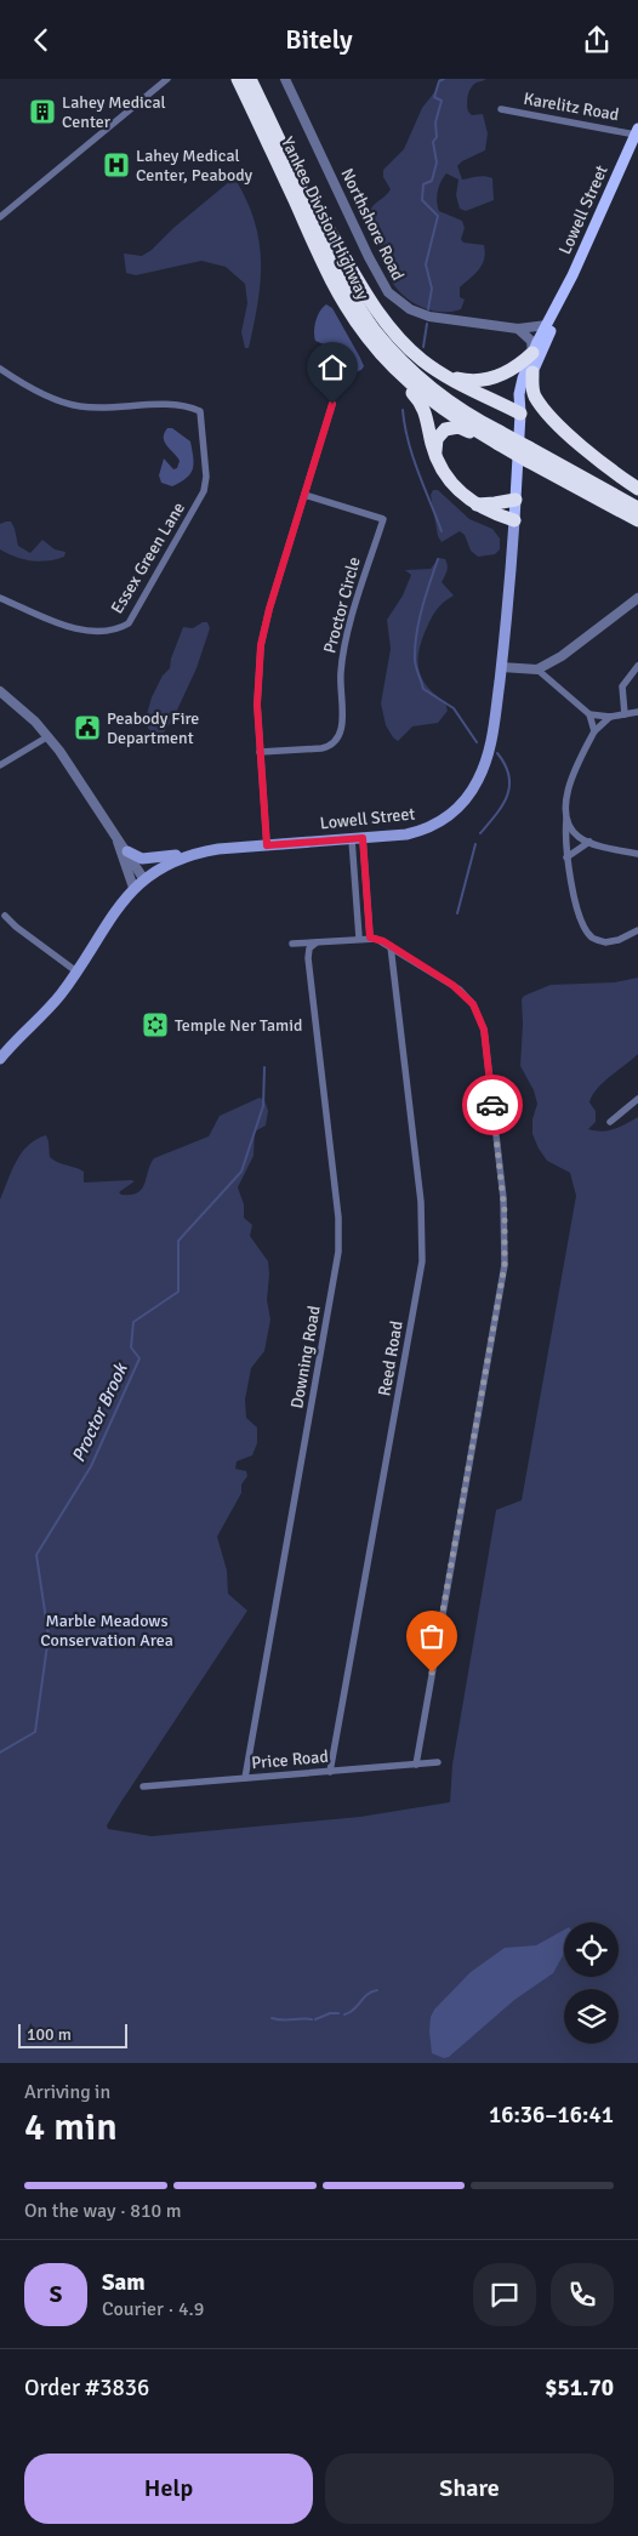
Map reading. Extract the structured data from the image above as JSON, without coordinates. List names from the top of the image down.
{
  "streets": {
    "highway": ["Yankee Division Highway"],
    "main road": ["Lowell Street"],
    "street": [
      "Karelitz Road",
      "Northshore Road",
      "Essex Green Lane",
      "Proctor Circle",
      "Downing Road",
      "Reed Road",
      "Price Road"
    ]
  },
  "crossings": [
    ["Karelitz Road", "Lowell Street"],
    ["Lowell Street", "Northshore Road"],
    ["Downing Road", "Price Road"],
    ["Reed Road", "Price Road"]
  ],
  "water": ["Proctor Brook"],
  "parks": ["Marble Meadows Conservation Area"],
  "places": {
    "building": ["Lahey Medical Center"],
    "hospital": ["Lahey Medical Center, Peabody"],
    "public building": ["Peabody Fire Department"],
    "synagogue": ["Temple Ner Tamid"]
  },
  "scale_bar": "100 m",
  "page": {
    "header": "Bitely",
    "scale": "100 m",
    "heading": ["4 min", "Arriving in", "16:36–16:41"],
    "panel": [
      "Sam",
      "Courier · 4.9",
      "Order #3836",
      "$51.70"
    ],
    "bar": "On the way · 810 m",
    "round": "S",
    "buttons": ["Help", "Share"]
  }
}
